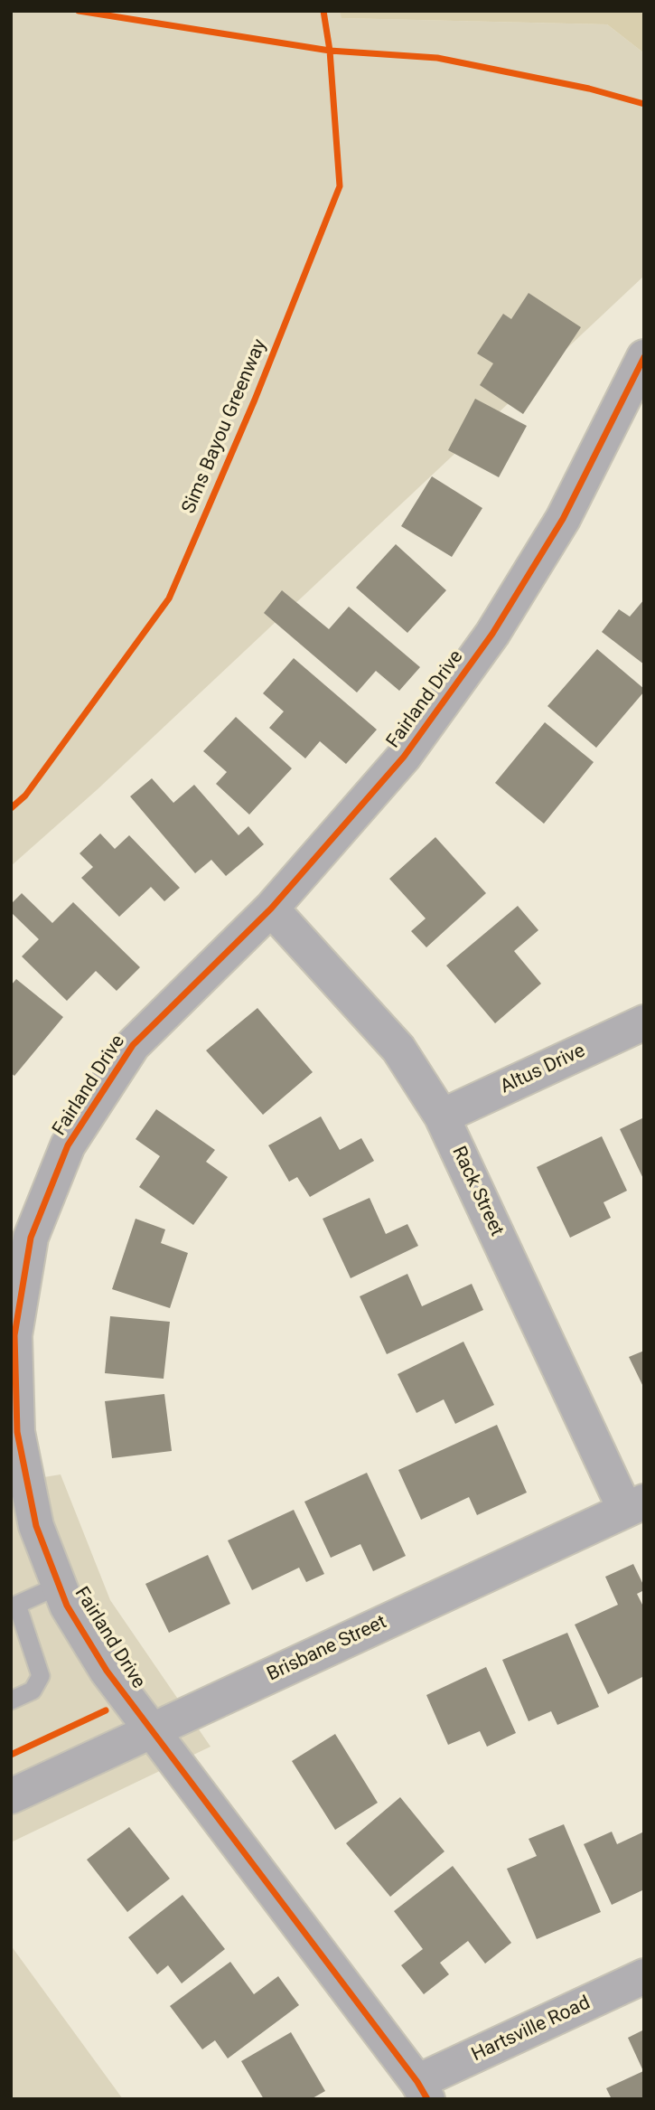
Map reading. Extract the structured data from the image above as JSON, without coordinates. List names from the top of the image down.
{
  "streets": {
    "street": [
      "Fairland Drive",
      "Altus Drive",
      "Rack Street",
      "Brisbane Street",
      "Hartsville Road"
    ],
    "cycle path": ["Sims Bayou Greenway"]
  },
  "crossings": [
    ["Fairland Drive", "Rack Street"],
    ["Fairland Drive", "Brisbane Street"],
    ["Fairland Drive", "Hartsville Road"],
    ["Altus Drive", "Rack Street"],
    ["Rack Street", "Brisbane Street"]
  ]
}
